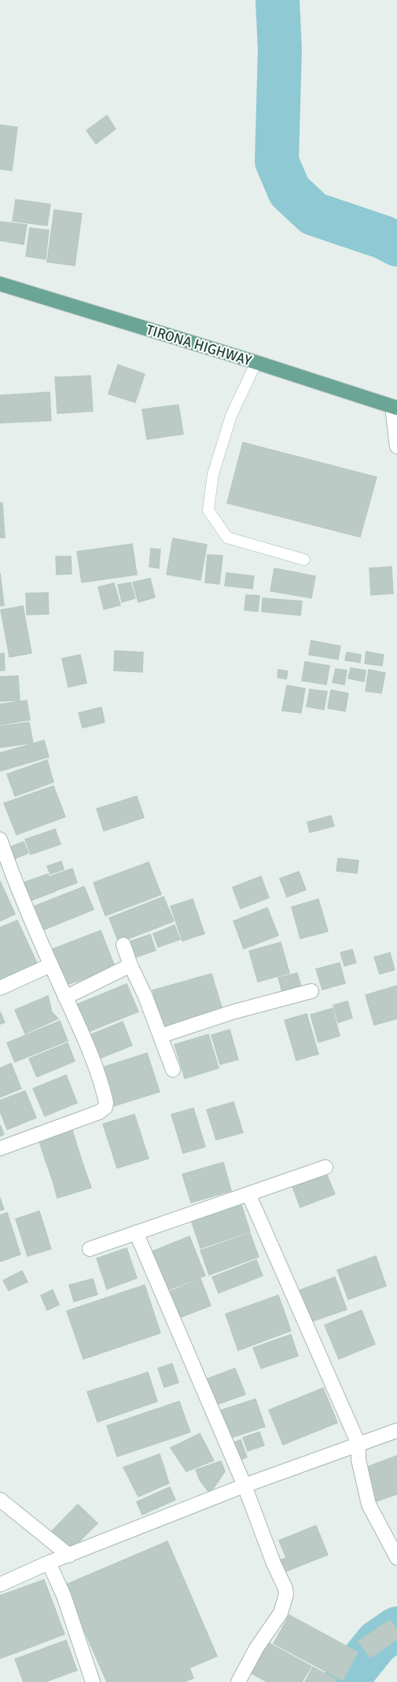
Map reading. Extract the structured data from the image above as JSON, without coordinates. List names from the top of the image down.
{
  "streets": {
    "main road": ["TIRONA HIGHWAY"]
  }
}
